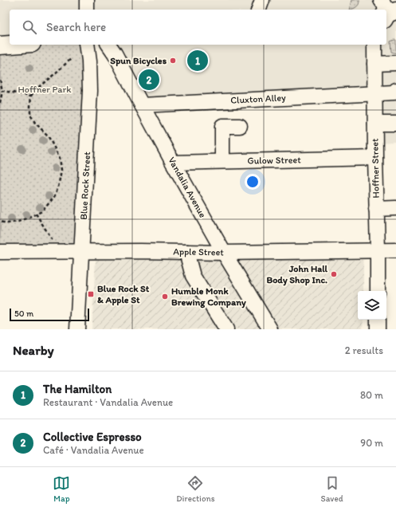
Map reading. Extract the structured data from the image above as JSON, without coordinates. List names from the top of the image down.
{
  "streets": {
    "street": [
      "Cluxton Alley",
      "Gulow Street",
      "Hoffner Street",
      "Blue Rock Street",
      "Vandalia Avenue",
      "Apple Street"
    ]
  },
  "crossings": [
    ["Cluxton Alley", "Hoffner Street"],
    ["Cluxton Alley", "Vandalia Avenue"],
    ["Gulow Street", "Hoffner Street"],
    ["Gulow Street", "Vandalia Avenue"],
    ["Hoffner Street", "Apple Street"],
    ["Blue Rock Street", "Apple Street"],
    ["Vandalia Avenue", "Apple Street"]
  ],
  "parks": ["Hoffner Park"],
  "places": {
    "other": ["Spun Bicycles", "John Hall Body Shop Inc.", "Humble Monk Brewing Company"],
    "transit": ["Blue Rock St & Apple St"]
  },
  "scale_bar": "50 m",
  "page": {
    "search": "Search here",
    "pins": ["1", "2"],
    "scale": "50 m",
    "heading": ["Nearby", "2 results"],
    "list": [
      {
        "mark": "1",
        "name": "The Hamilton",
        "note": "Restaurant · Vandalia Avenue",
        "value": "80 m"
      },
      {
        "mark": "2",
        "name": "Collective Espresso",
        "note": "Café · Vandalia Avenue",
        "value": "90 m"
      }
    ],
    "nav": ["Map", "Directions", "Saved"]
  }
}
